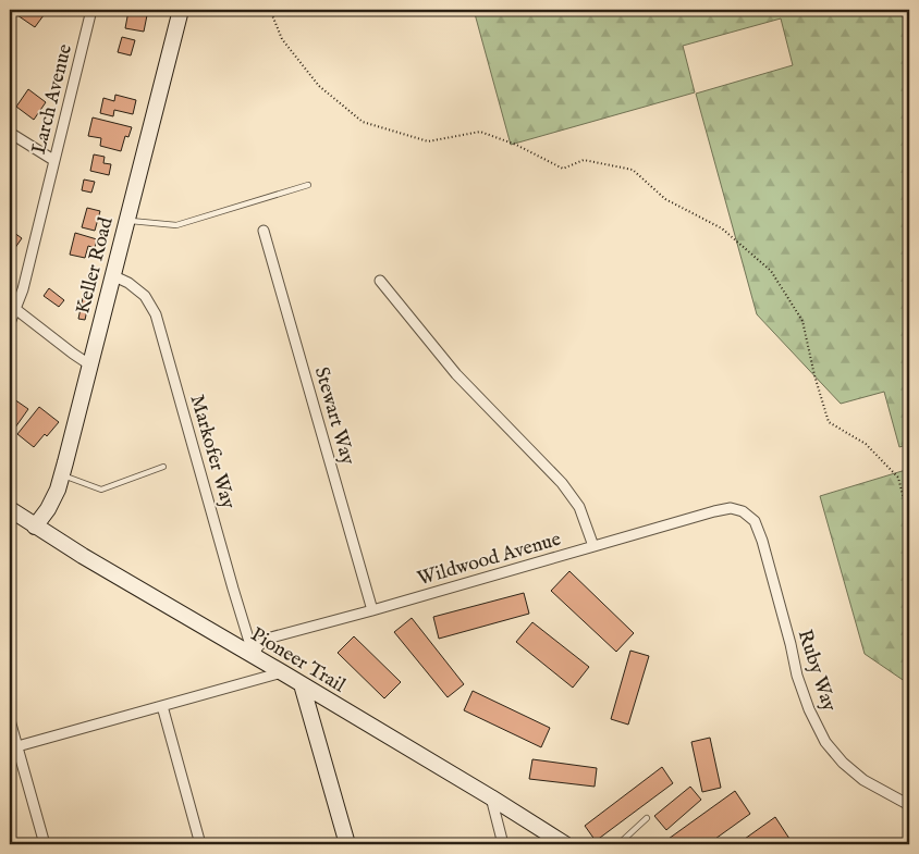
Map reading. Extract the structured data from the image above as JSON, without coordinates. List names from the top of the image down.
{
  "streets": {
    "street": [
      "Larch Avenue",
      "Keller Road",
      "Stewart Way",
      "Markofer Way",
      "Wildwood Avenue",
      "Pioneer Trail",
      "Ruby Way"
    ]
  },
  "crossings": [
    ["Keller Road", "Markofer Way"],
    ["Keller Road", "Pioneer Trail"],
    ["Stewart Way", "Wildwood Avenue"],
    ["Markofer Way", "Wildwood Avenue"],
    ["Markofer Way", "Pioneer Trail"],
    ["Wildwood Avenue", "Pioneer Trail"],
    ["Wildwood Avenue", "Ruby Way"]
  ]
}
